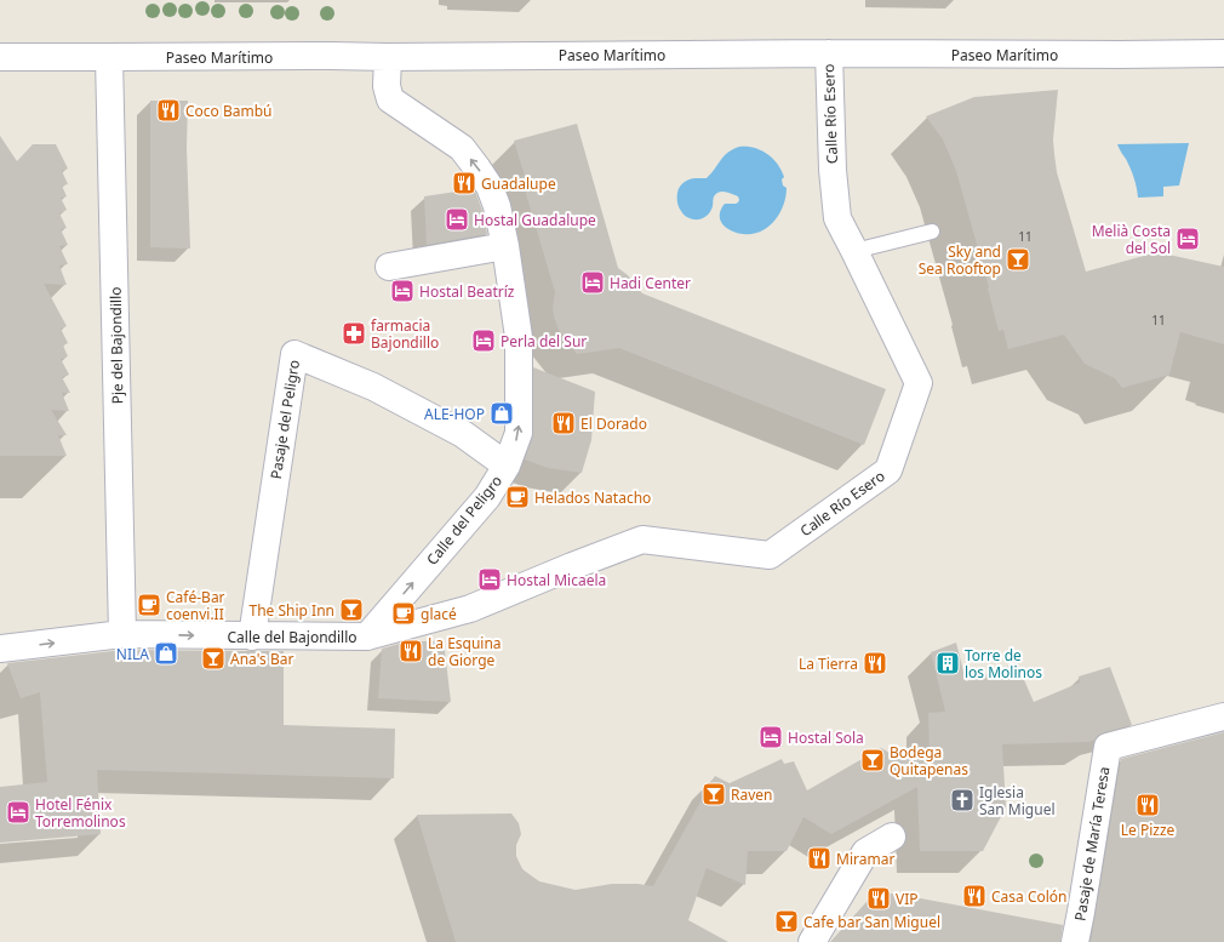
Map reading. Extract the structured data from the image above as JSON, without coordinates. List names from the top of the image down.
{
  "streets": {
    "street": [
      "Paseo Marítimo",
      "Calle Río Esero",
      "Pje del Bajondillo",
      "Pasaje del Peligro",
      "Calle del Peligro",
      "Calle del Bajondillo",
      "Pasaje de María Teresa"
    ]
  },
  "crossings": [
    ["Paseo Marítimo", "Calle Río Esero"],
    ["Paseo Marítimo", "Pje del Bajondillo"],
    ["Paseo Marítimo", "Calle del Peligro"],
    ["Calle Río Esero", "Calle del Bajondillo"],
    ["Pje del Bajondillo", "Calle del Bajondillo"],
    ["Pasaje del Peligro", "Calle del Peligro"],
    ["Pasaje del Peligro", "Calle del Bajondillo"],
    ["Calle del Peligro", "Calle del Bajondillo"]
  ],
  "one_way": ["Calle del Peligro", "Calle del Bajondillo"],
  "places": {
    "restaurant": [
      "Coco Bambú",
      "Guadalupe",
      "El Dorado",
      "La Esquina de Giorge",
      "La Tierra",
      "Le Pizze",
      "Miramar",
      "Casa Colón",
      "VIP"
    ],
    "hotel": [
      "Hostal Guadalupe",
      "Melià Costa del Sol",
      "Hadi Center",
      "Hostal Beatríz",
      "Perla del Sur",
      "Hostal Micaela",
      "Hostal Sola",
      "Hotel Fénix Torremolinos"
    ],
    "bar": [
      "Sky and Sea Rooftop",
      "The Ship Inn",
      "Ana's Bar",
      "Bodega Quitapenas",
      "Raven",
      "Cafe bar San Miguel"
    ],
    "pharmacy": ["farmacia Bajondillo"],
    "shop": ["ALE-HOP", "NILA"],
    "cafe": ["Helados Natacho", "Café-Bar coenvi.II", "glacé"],
    "building": ["Torre de los Molinos"],
    "church": ["Iglesia San Miguel"]
  },
  "house_numbers": ["11", "11"]
}
